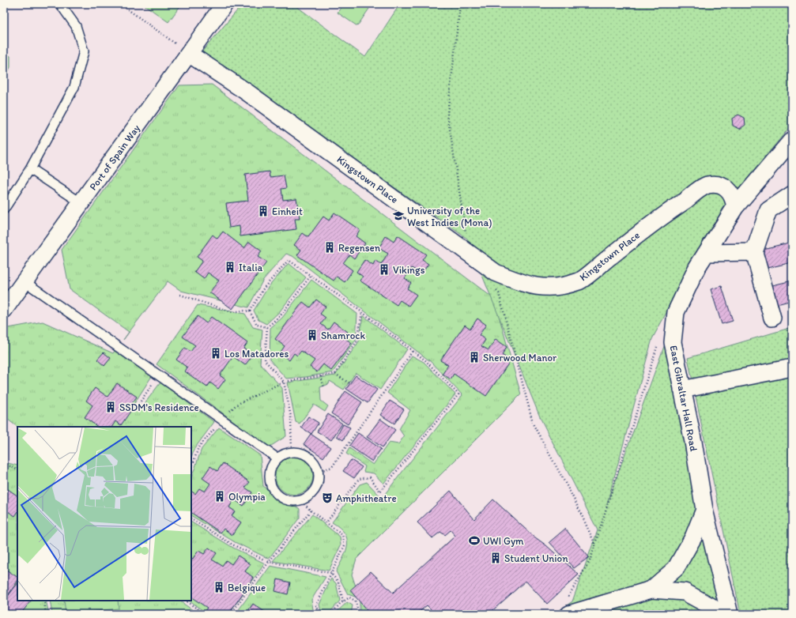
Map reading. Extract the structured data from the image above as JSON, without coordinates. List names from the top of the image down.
{
  "streets": {
    "street": ["Port of Spain Way", "Kingstown Place", "East Gibraltar Hall Road"]
  },
  "crossings": [
    ["Port of Spain Way", "Kingstown Place"],
    ["Kingstown Place", "East Gibraltar Hall Road"]
  ],
  "places": {
    "building": [
      "Einheit",
      "Regensen",
      "Italia",
      "Vikings",
      "Shamrock",
      "Los Matadores",
      "Sherwood Manor",
      "SSDM's Residence",
      "Olympia",
      "Student Union",
      "Belgique"
    ],
    "school or university": ["University of the West Indies (Mona)"],
    "theatre": ["Amphitheatre"],
    "sports": ["UWI Gym"]
  }
}
